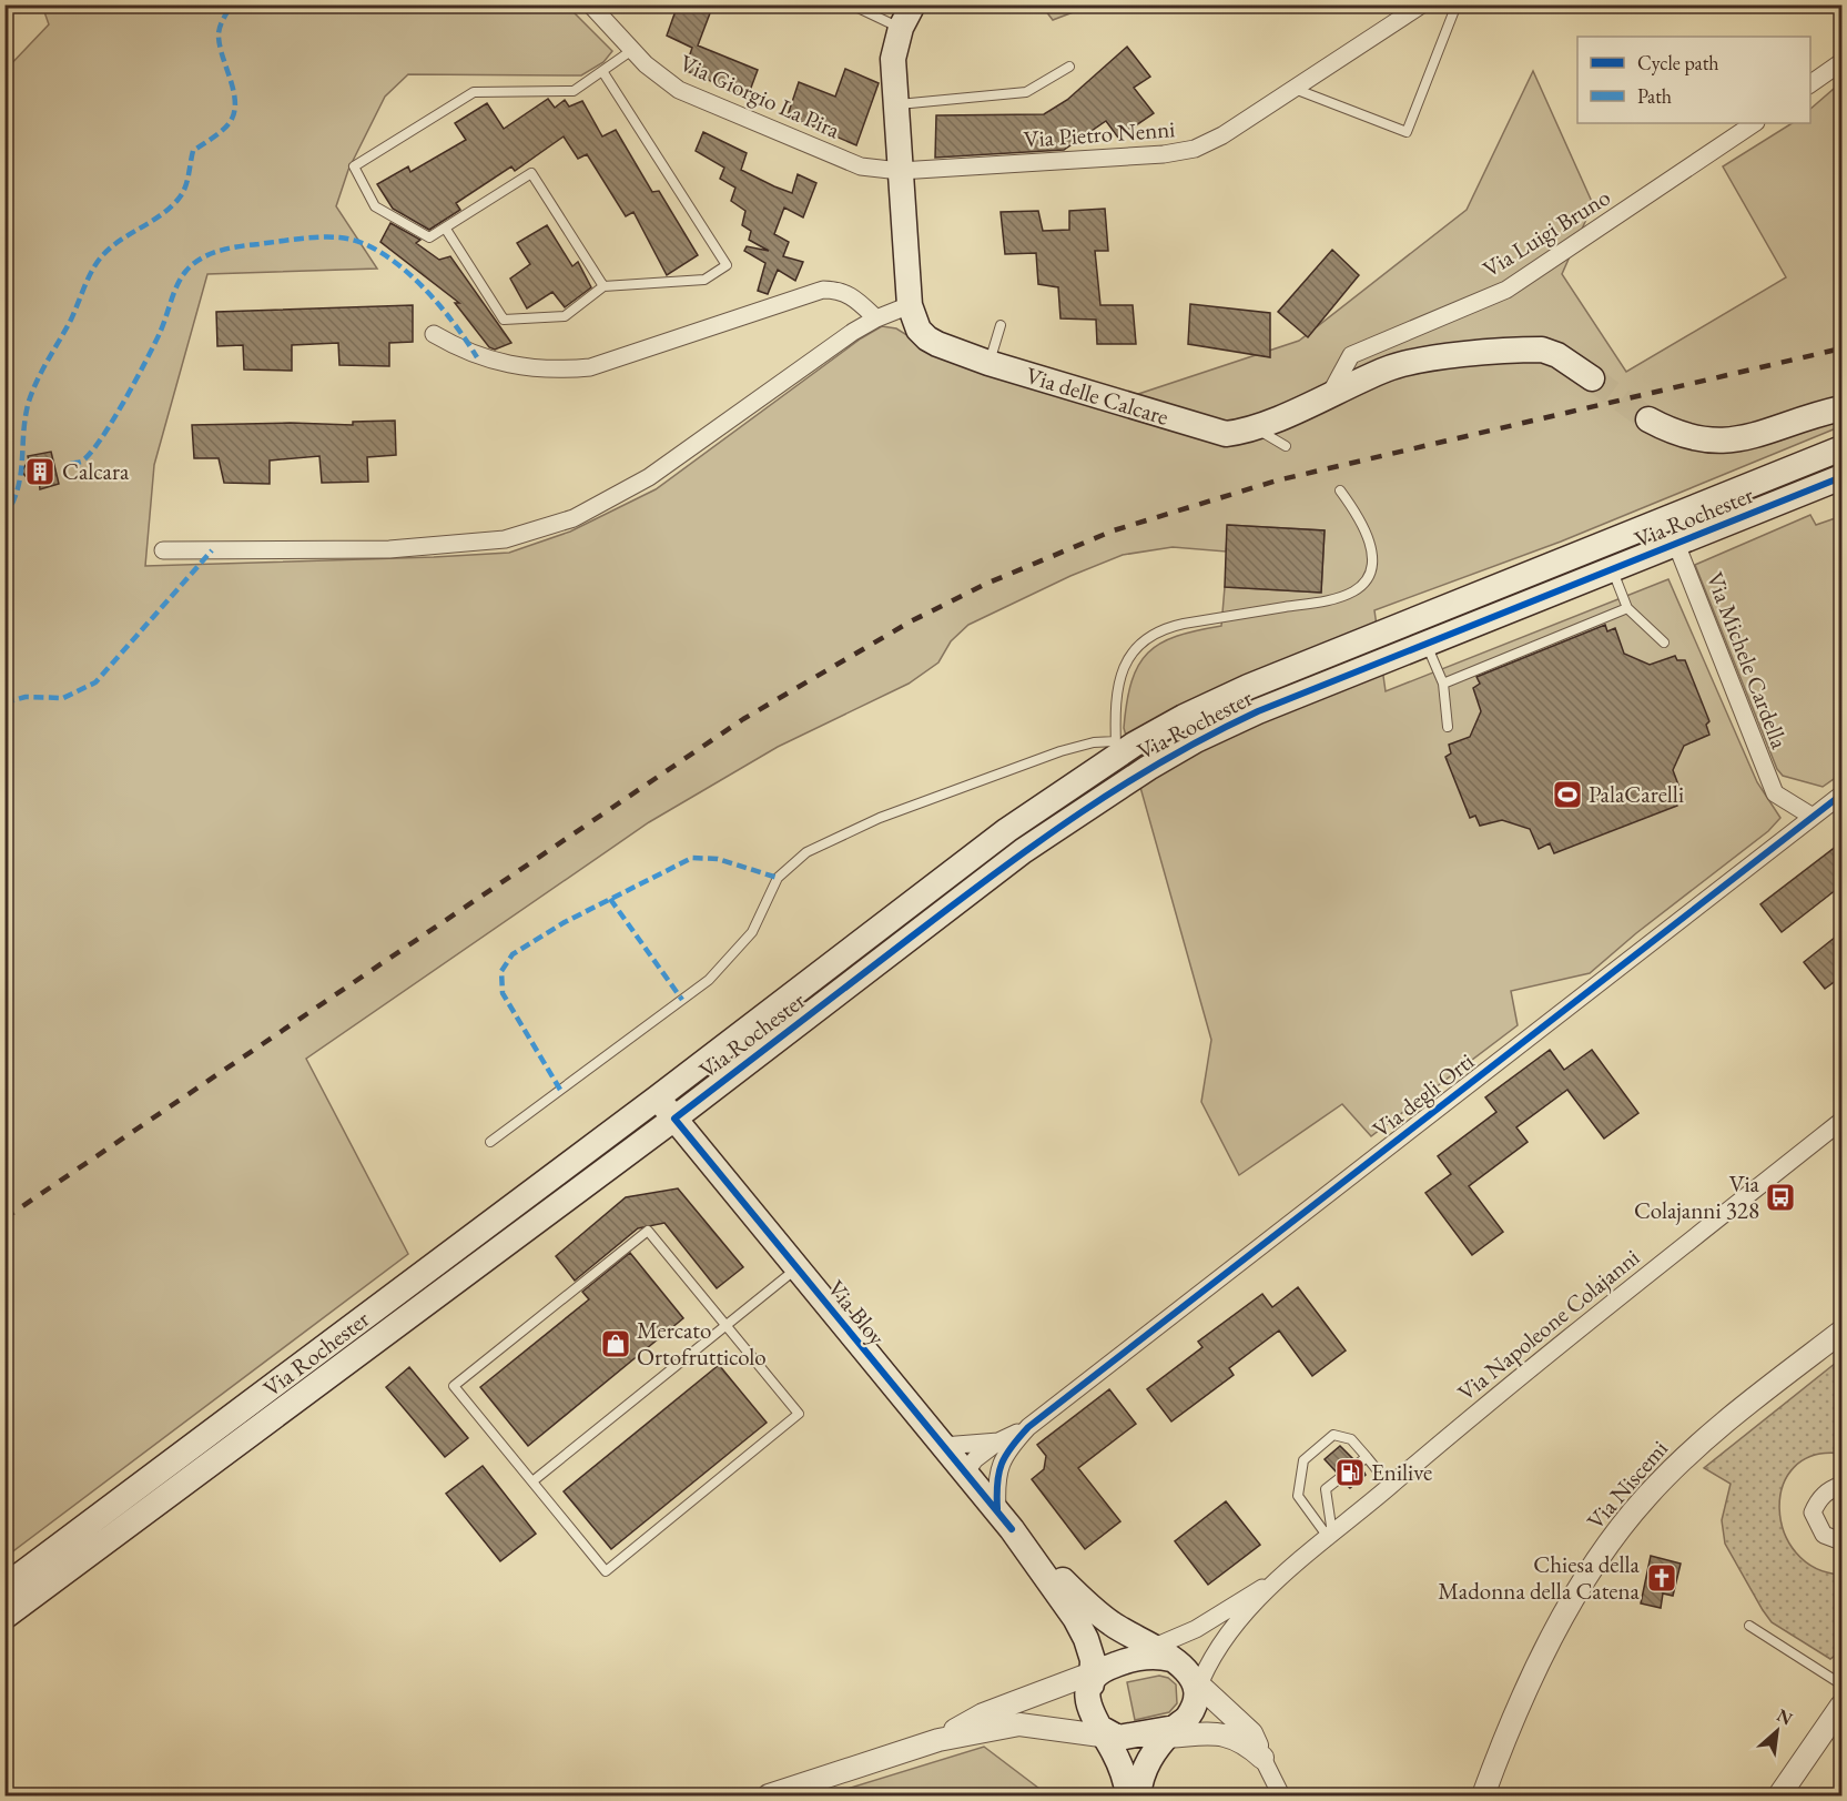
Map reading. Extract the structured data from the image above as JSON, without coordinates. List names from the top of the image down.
{
  "streets": {
    "main road": ["Via delle Calcare", "Via Rochester", "Via Bloy"],
    "street": [
      "Via Giorgio La Pira",
      "Via Pietro Nenni",
      "Via Luigi Bruno",
      "Via Michele Cardella",
      "Via degli Orti",
      "Via Napoleone Colajanni",
      "Via Niscemi"
    ]
  },
  "crossings": [
    ["Via Giorgio La Pira", "Via Pietro Nenni"],
    ["Via Giorgio La Pira", "Via delle Calcare"],
    ["Via Pietro Nenni", "Via delle Calcare"],
    ["Via Luigi Bruno", "Via delle Calcare"],
    ["Via Rochester", "Via Michele Cardella"],
    ["Via Rochester", "Via Bloy"],
    ["Via Michele Cardella", "Via degli Orti"],
    ["Via degli Orti", "Via Bloy"]
  ],
  "places": {
    "building": ["Calcara"],
    "sports": ["PalaCarelli"],
    "bus stop": ["Via Colajanni 328"],
    "shop": ["Mercato Ortofrutticolo"],
    "fuel station": ["Enilive"],
    "church": ["Chiesa della Madonna della Catena"]
  },
  "legend": ["Cycle path", "Path"],
  "north": "top right"
}
